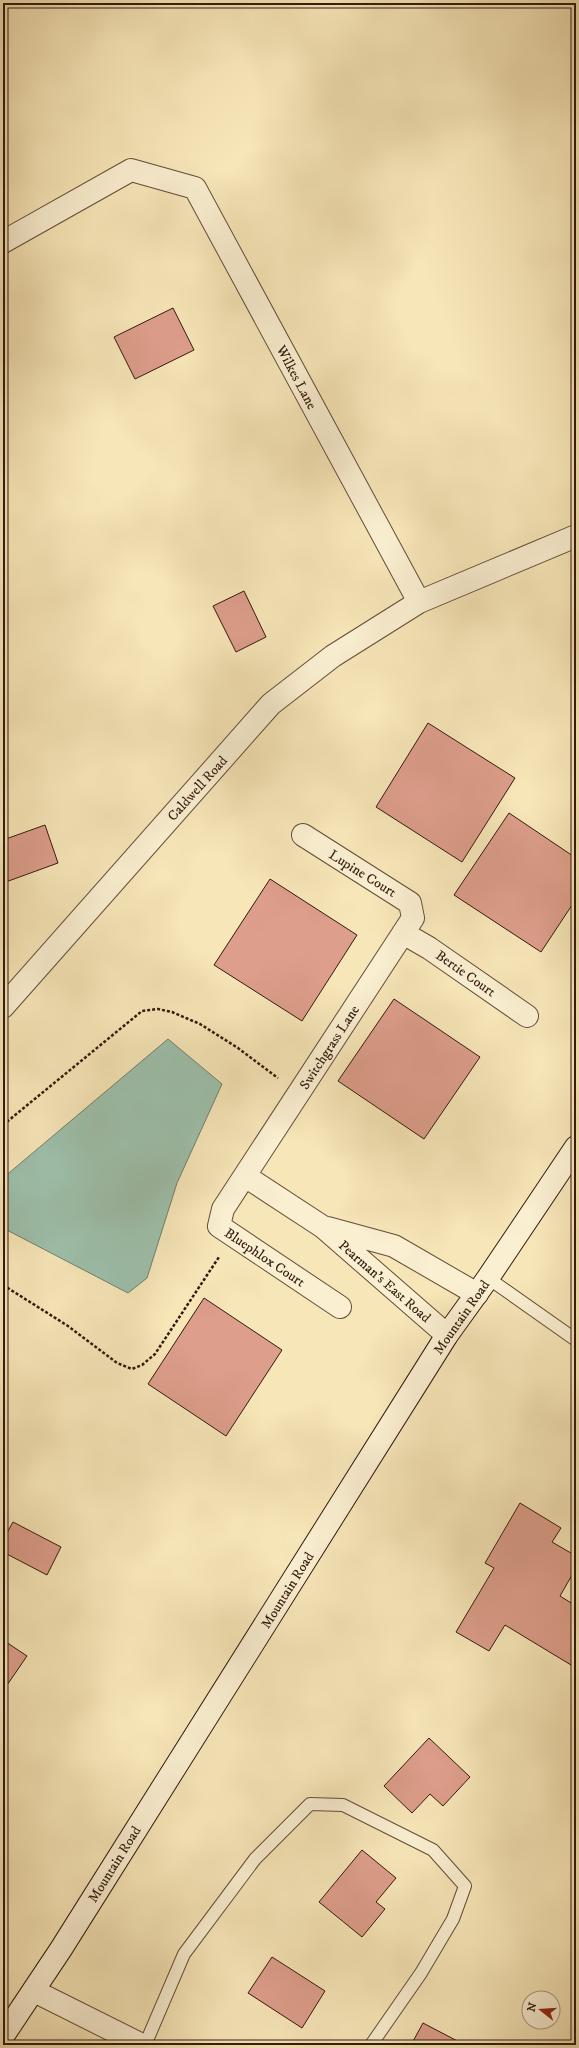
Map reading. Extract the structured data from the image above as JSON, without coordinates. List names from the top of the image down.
{
  "streets": {
    "street": [
      "Wilkes Lane",
      "Caldwell Road",
      "Lupine Court",
      "Bertie Court",
      "Switchgrass Lane",
      "Bluephlox Court",
      "Pearman's East Road",
      "Mountain Road"
    ]
  },
  "crossings": [
    ["Wilkes Lane", "Caldwell Road"],
    ["Lupine Court", "Bertie Court"],
    ["Lupine Court", "Switchgrass Lane"],
    ["Bertie Court", "Switchgrass Lane"],
    ["Switchgrass Lane", "Bluephlox Court"],
    ["Switchgrass Lane", "Pearman's East Road"],
    ["Bluephlox Court", "Pearman's East Road"],
    ["Pearman's East Road", "Mountain Road"]
  ],
  "north": "left"
}
